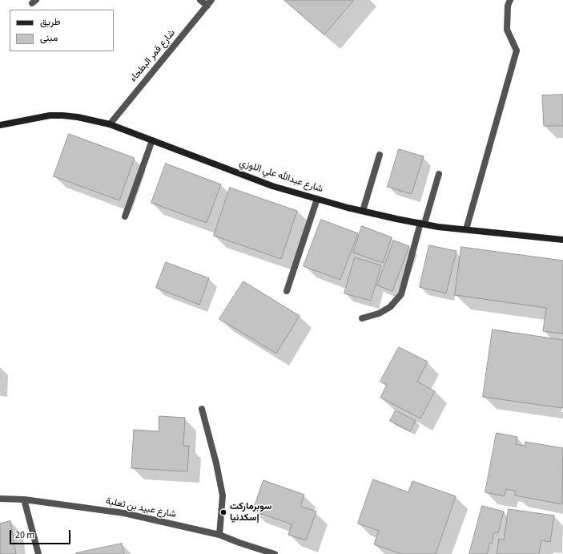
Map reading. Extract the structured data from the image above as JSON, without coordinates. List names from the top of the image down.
{
  "streets": {
    "street": ["شارع قمر البطحاء", "شارع عبدالله علي اللوزي", "شارع عبيد بن ثعلبة"]
  },
  "crossings": [
    ["شارع قمر البطحاء", "شارع عبدالله علي اللوزي"]
  ],
  "places": ["سوبرماركت إسكدنيا"],
  "legend": ["طريق", "مبنى"],
  "scale_bar": "20 m"
}
